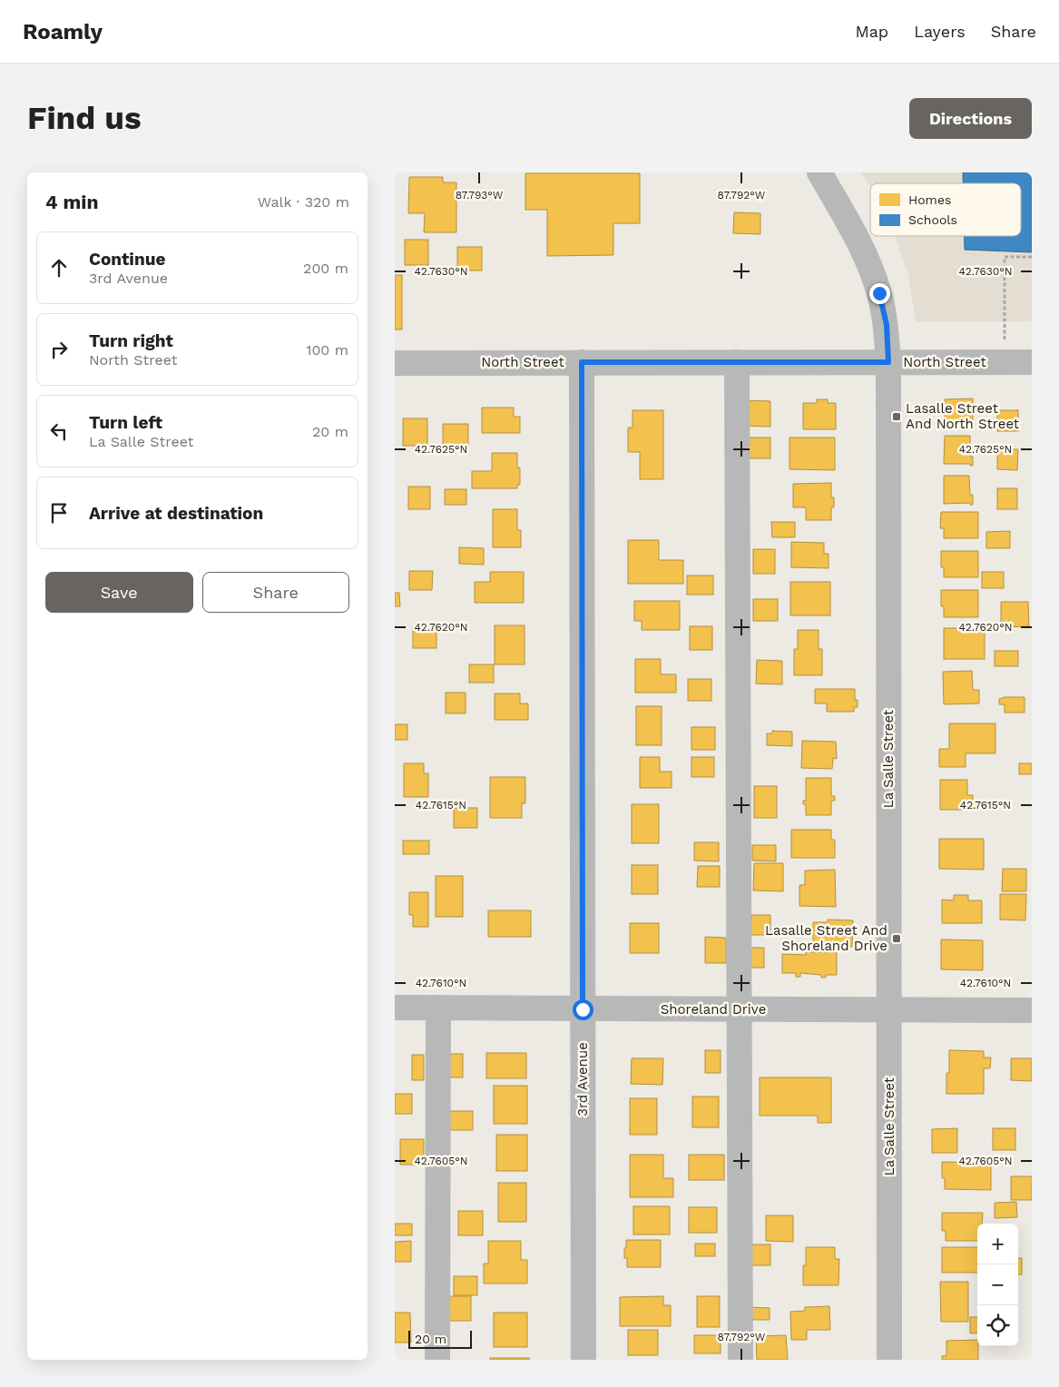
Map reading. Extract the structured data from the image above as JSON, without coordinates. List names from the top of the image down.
{
  "streets": {
    "street": [
      "North Street",
      "La Salle Street",
      "Shoreland Drive",
      "3rd Avenue"
    ]
  },
  "crossings": [
    ["North Street", "La Salle Street"],
    ["North Street", "3rd Avenue"],
    ["La Salle Street", "Shoreland Drive"],
    ["Shoreland Drive", "3rd Avenue"]
  ],
  "places": {
    "transit": ["Lasalle Street And North Street", "Lasalle Street And Shoreland Drive"]
  },
  "legend": ["Homes", "Schools"],
  "scale_bar": "20 m",
  "page": {
    "header": "Roamly",
    "nav": ["Map", "Layers", "Share"],
    "buttons": [
      "Directions",
      ["Save", "Share"]
    ],
    "title": "Find us",
    "heading": ["4 min", "Walk · 320 m"],
    "list": [
      ["Continue", "3rd Avenue", "200 m"],
      ["Turn right", "North Street", "100 m"],
      ["Turn left", "La Salle Street", "20 m"],
      "Arrive at destination"
    ],
    "map_buttons": ["+", "−"],
    "scale": "20 m"
  },
  "coordinates": [
    "87.793°W",
    "87.792°W",
    "42.7630°N",
    "42.7625°N",
    "42.7620°N",
    "42.7615°N",
    "42.7610°N",
    "42.7605°N"
  ]
}
